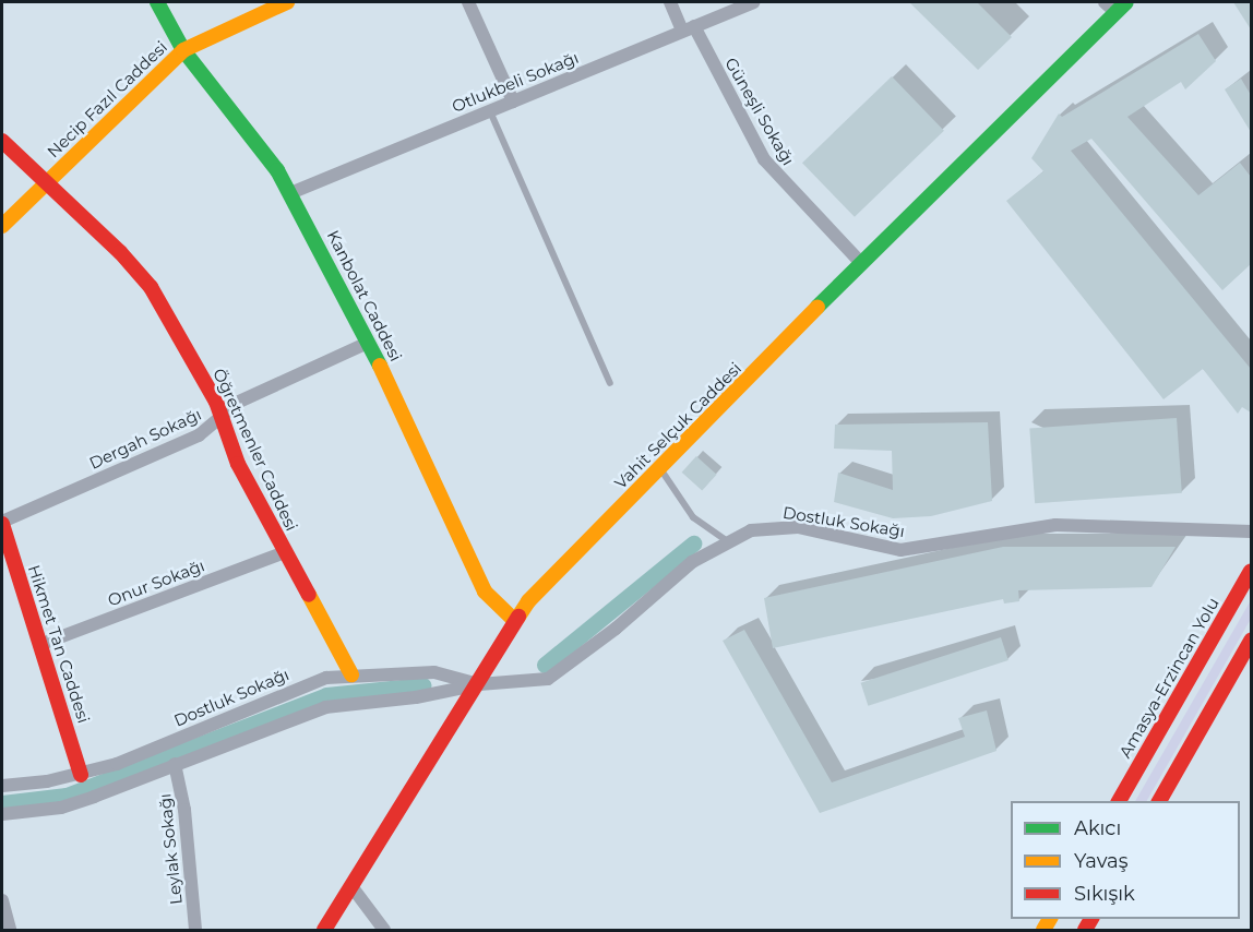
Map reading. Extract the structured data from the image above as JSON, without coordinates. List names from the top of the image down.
{
  "streets": {
    "main road": [
      "Necip Fazıl Caddesi",
      "Kanbolat Caddesi",
      "Vahit Selçuk Caddesi",
      "Öğretmenler Caddesi",
      "Hikmet Tan Caddesi",
      "Amasya-Erzincan Yolu"
    ],
    "street": [
      "Otlukbeli Sokağı",
      "Güneşli Sokağı",
      "Dergah Sokağı",
      "Dostluk Sokağı",
      "Onur Sokağı",
      "Leylak Sokağı"
    ]
  },
  "crossings": [
    ["Otlukbeli Sokağı", "Güneşli Sokağı"],
    ["Otlukbeli Sokağı", "Kanbolat Caddesi"],
    ["Necip Fazıl Caddesi", "Kanbolat Caddesi"],
    ["Necip Fazıl Caddesi", "Öğretmenler Caddesi"],
    ["Güneşli Sokağı", "Vahit Selçuk Caddesi"],
    ["Kanbolat Caddesi", "Vahit Selçuk Caddesi"],
    ["Kanbolat Caddesi", "Dergah Sokağı"],
    ["Vahit Selçuk Caddesi", "Dostluk Sokağı"],
    ["Dergah Sokağı", "Öğretmenler Caddesi"],
    ["Dergah Sokağı", "Hikmet Tan Caddesi"],
    ["Öğretmenler Caddesi", "Dostluk Sokağı"],
    ["Öğretmenler Caddesi", "Onur Sokağı"],
    ["Dostluk Sokağı", "Hikmet Tan Caddesi"],
    ["Dostluk Sokağı", "Leylak Sokağı"],
    ["Onur Sokağı", "Hikmet Tan Caddesi"]
  ],
  "legend": ["Akıcı", "Yavaş", "Sıkışık"]
}
